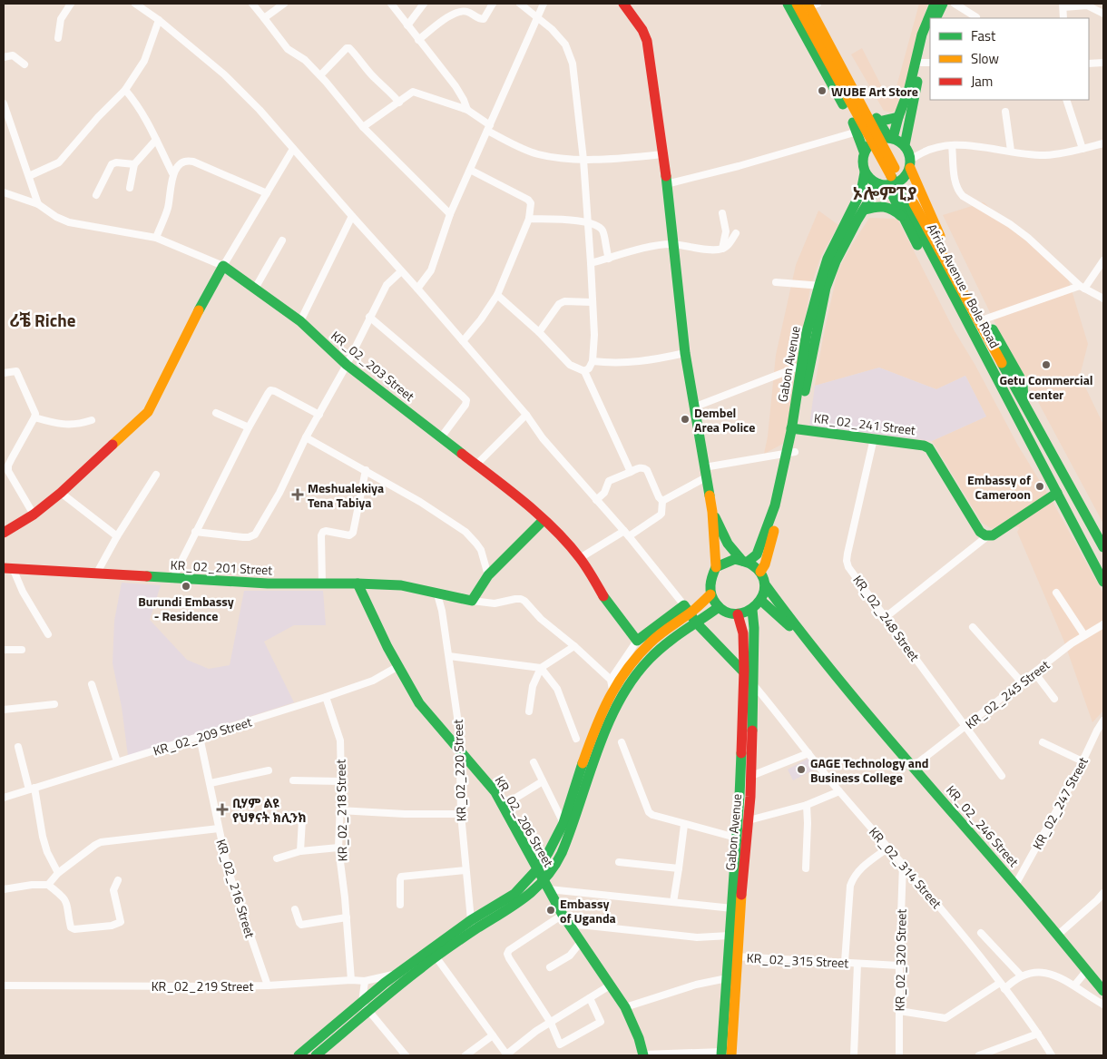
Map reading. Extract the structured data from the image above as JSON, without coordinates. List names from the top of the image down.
{
  "streets": {
    "main road": [
      "Africa Avenue / Bole Road",
      "Gabon Avenue",
      "KR_02_203 Street",
      "KR_02_241 Street",
      "KR_02_201 Street",
      "KR_02_206 Street",
      "KR_02_246 Street"
    ],
    "street": [
      "KR_02_248 Street",
      "KR_02_245 Street",
      "KR_02_209 Street",
      "KR_02_220 Street",
      "KR_02_247 Street",
      "KR_02_218 Street",
      "KR_02_314 Street",
      "KR_02_216 Street",
      "KR_02_315 Street",
      "KR_02_320 Street",
      "KR_02_219 Street"
    ]
  },
  "crossings": [
    ["Gabon Avenue", "KR_02_241 Street"],
    ["Gabon Avenue", "KR_02_246 Street"],
    ["Gabon Avenue", "KR_02_314 Street"],
    ["Gabon Avenue", "KR_02_315 Street"],
    ["KR_02_241 Street", "KR_02_248 Street"],
    ["KR_02_201 Street", "KR_02_220 Street"],
    ["KR_02_201 Street", "KR_02_206 Street"],
    ["KR_02_248 Street", "KR_02_245 Street"],
    ["KR_02_245 Street", "KR_02_246 Street"],
    ["KR_02_209 Street", "KR_02_218 Street"],
    ["KR_02_209 Street", "KR_02_206 Street"],
    ["KR_02_209 Street", "KR_02_216 Street"],
    ["KR_02_220 Street", "KR_02_206 Street"],
    ["KR_02_247 Street", "KR_02_246 Street"],
    ["KR_02_218 Street", "KR_02_219 Street"],
    ["KR_02_314 Street", "KR_02_320 Street"],
    ["KR_02_216 Street", "KR_02_219 Street"],
    ["KR_02_315 Street", "KR_02_320 Street"]
  ],
  "districts": ["ኦሎምፒያ", "ሪቼ Riche"],
  "places": {
    "other": [
      "WUBE Art Store",
      "Getu Commercial center",
      "Dembel Area Police",
      "Embassy of Cameroon",
      "Burundi Embassy - Residence",
      "GAGE Technology and Business College",
      "Embassy of Uganda"
    ],
    "health": ["Meshualekiya Tena Tabiya", "ቢሃም ልዩ የህፃናት ክሊንክ"]
  },
  "legend": ["Fast", "Slow", "Jam"]
}
